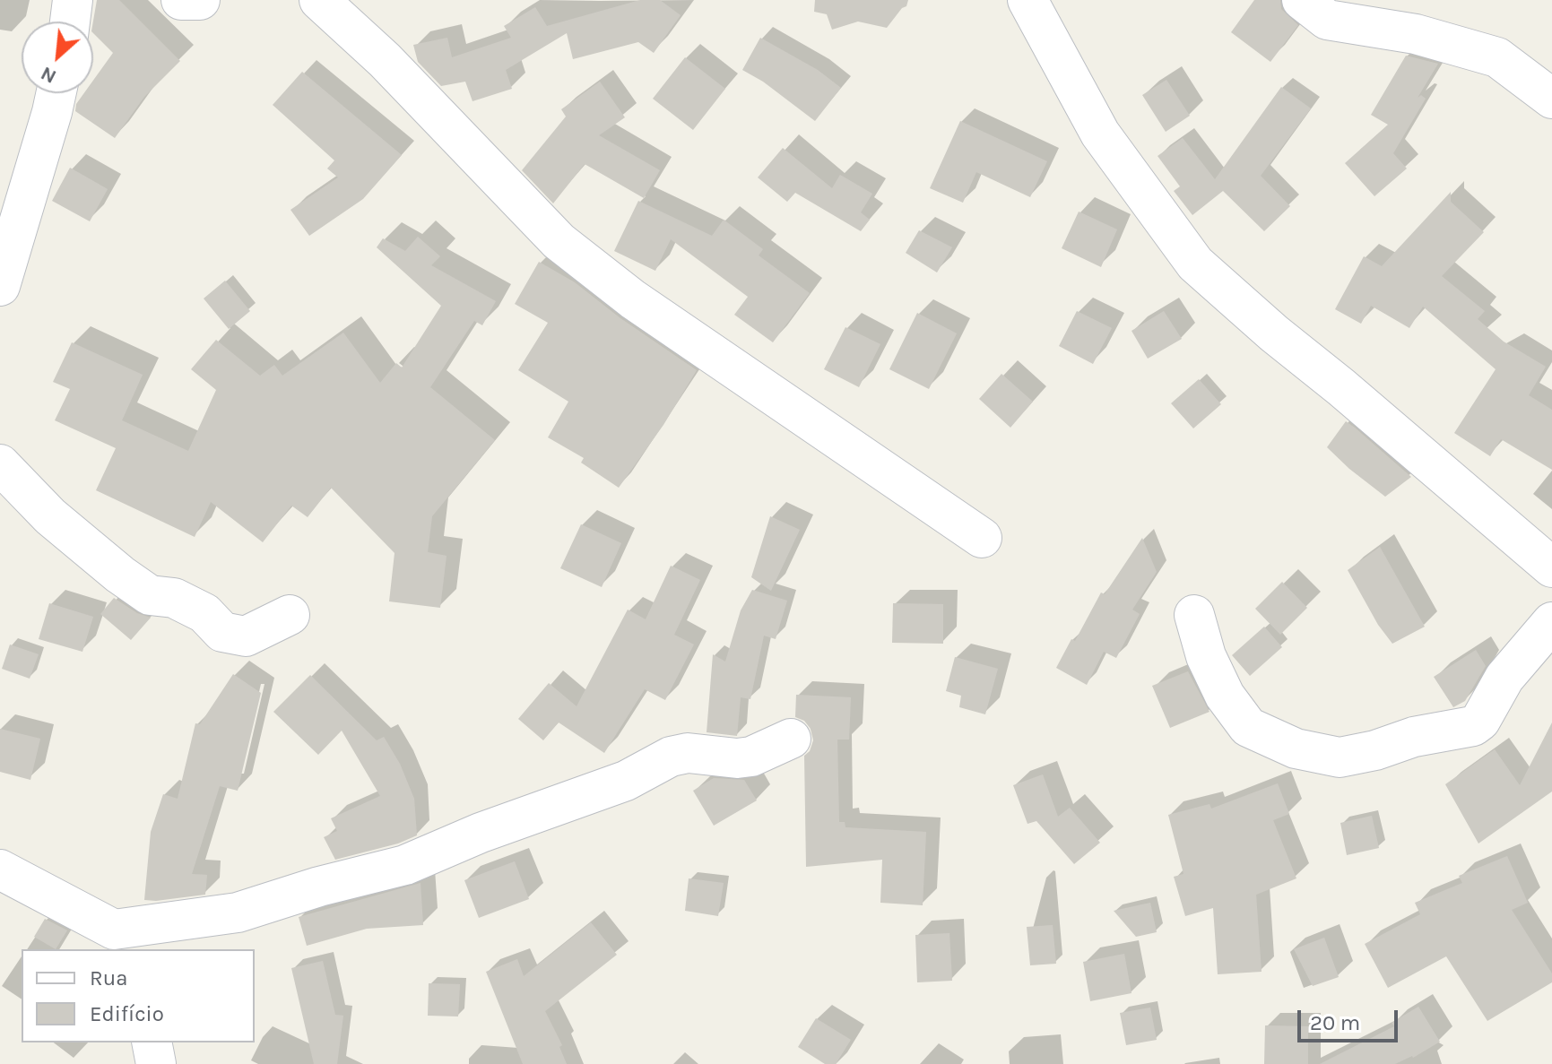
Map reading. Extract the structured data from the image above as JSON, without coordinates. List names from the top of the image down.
{
  "legend": ["Rua", "Edifício"],
  "scale_bar": "20 m",
  "north": "bottom left"
}
